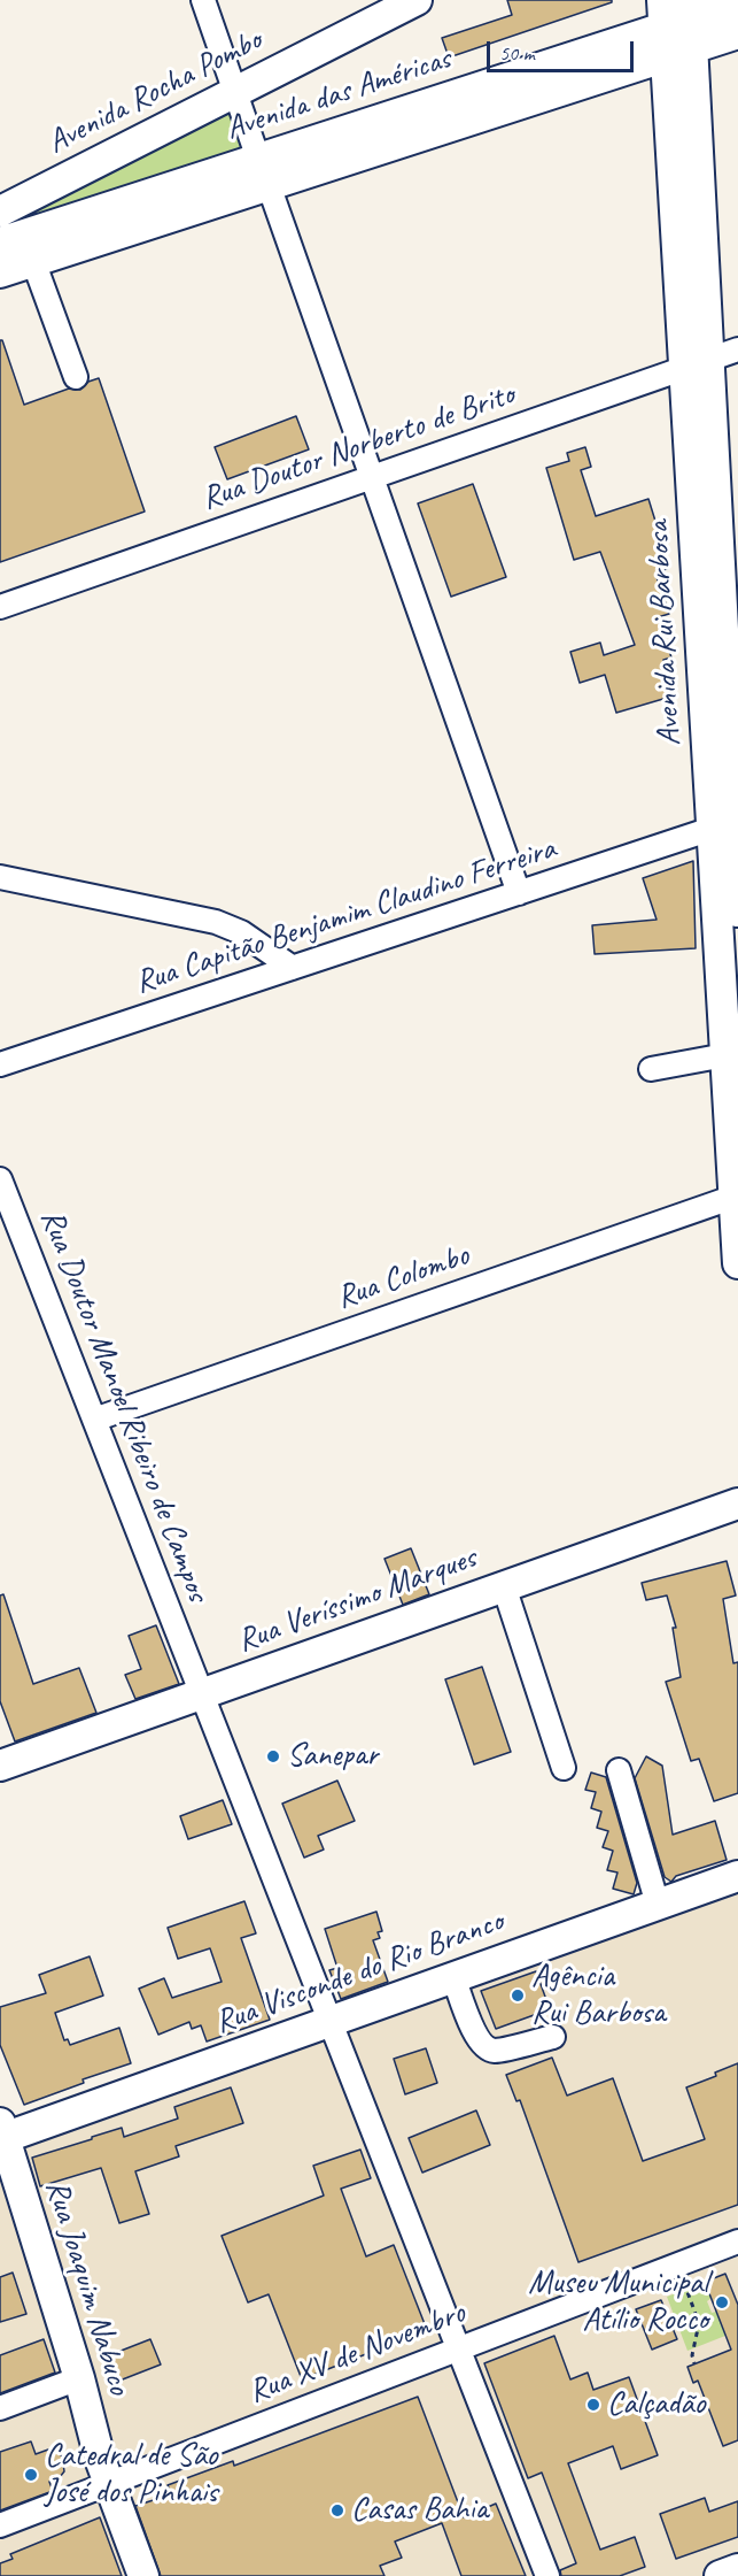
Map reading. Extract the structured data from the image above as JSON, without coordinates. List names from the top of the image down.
{
  "streets": {
    "main road": [
      "Avenida Rocha Pombo",
      "Avenida das Américas",
      "Avenida Rui Barbosa",
      "Rua Veríssimo Marques",
      "Rua Visconde do Rio Branco",
      "Rua Joaquim Nabuco"
    ],
    "street": [
      "Rua Doutor Norberto de Brito",
      "Rua Capitão Benjamim Claudino Ferreira",
      "Rua Colombo",
      "Rua Doutor Manoel Ribeiro de Campos",
      "Rua XV de Novembro"
    ]
  },
  "crossings": [
    ["Avenida das Américas", "Avenida Rui Barbosa"],
    ["Rua Doutor Norberto de Brito", "Avenida Rui Barbosa"],
    ["Avenida Rui Barbosa", "Rua Capitão Benjamim Claudino Ferreira"],
    ["Avenida Rui Barbosa", "Rua Colombo"],
    ["Rua Colombo", "Rua Doutor Manoel Ribeiro de Campos"],
    ["Rua Doutor Manoel Ribeiro de Campos", "Rua Veríssimo Marques"],
    ["Rua Doutor Manoel Ribeiro de Campos", "Rua Visconde do Rio Branco"],
    ["Rua Doutor Manoel Ribeiro de Campos", "Rua XV de Novembro"],
    ["Rua Visconde do Rio Branco", "Rua Joaquim Nabuco"],
    ["Rua Joaquim Nabuco", "Rua XV de Novembro"]
  ],
  "places": [
    "Sanepar",
    "Agência Rui Barbosa",
    "Museu Municipal Atílio Rocco",
    "Calçadão",
    "Catedral de São José dos Pinhais",
    "Casas Bahia"
  ],
  "scale_bar": "50 m"
}
